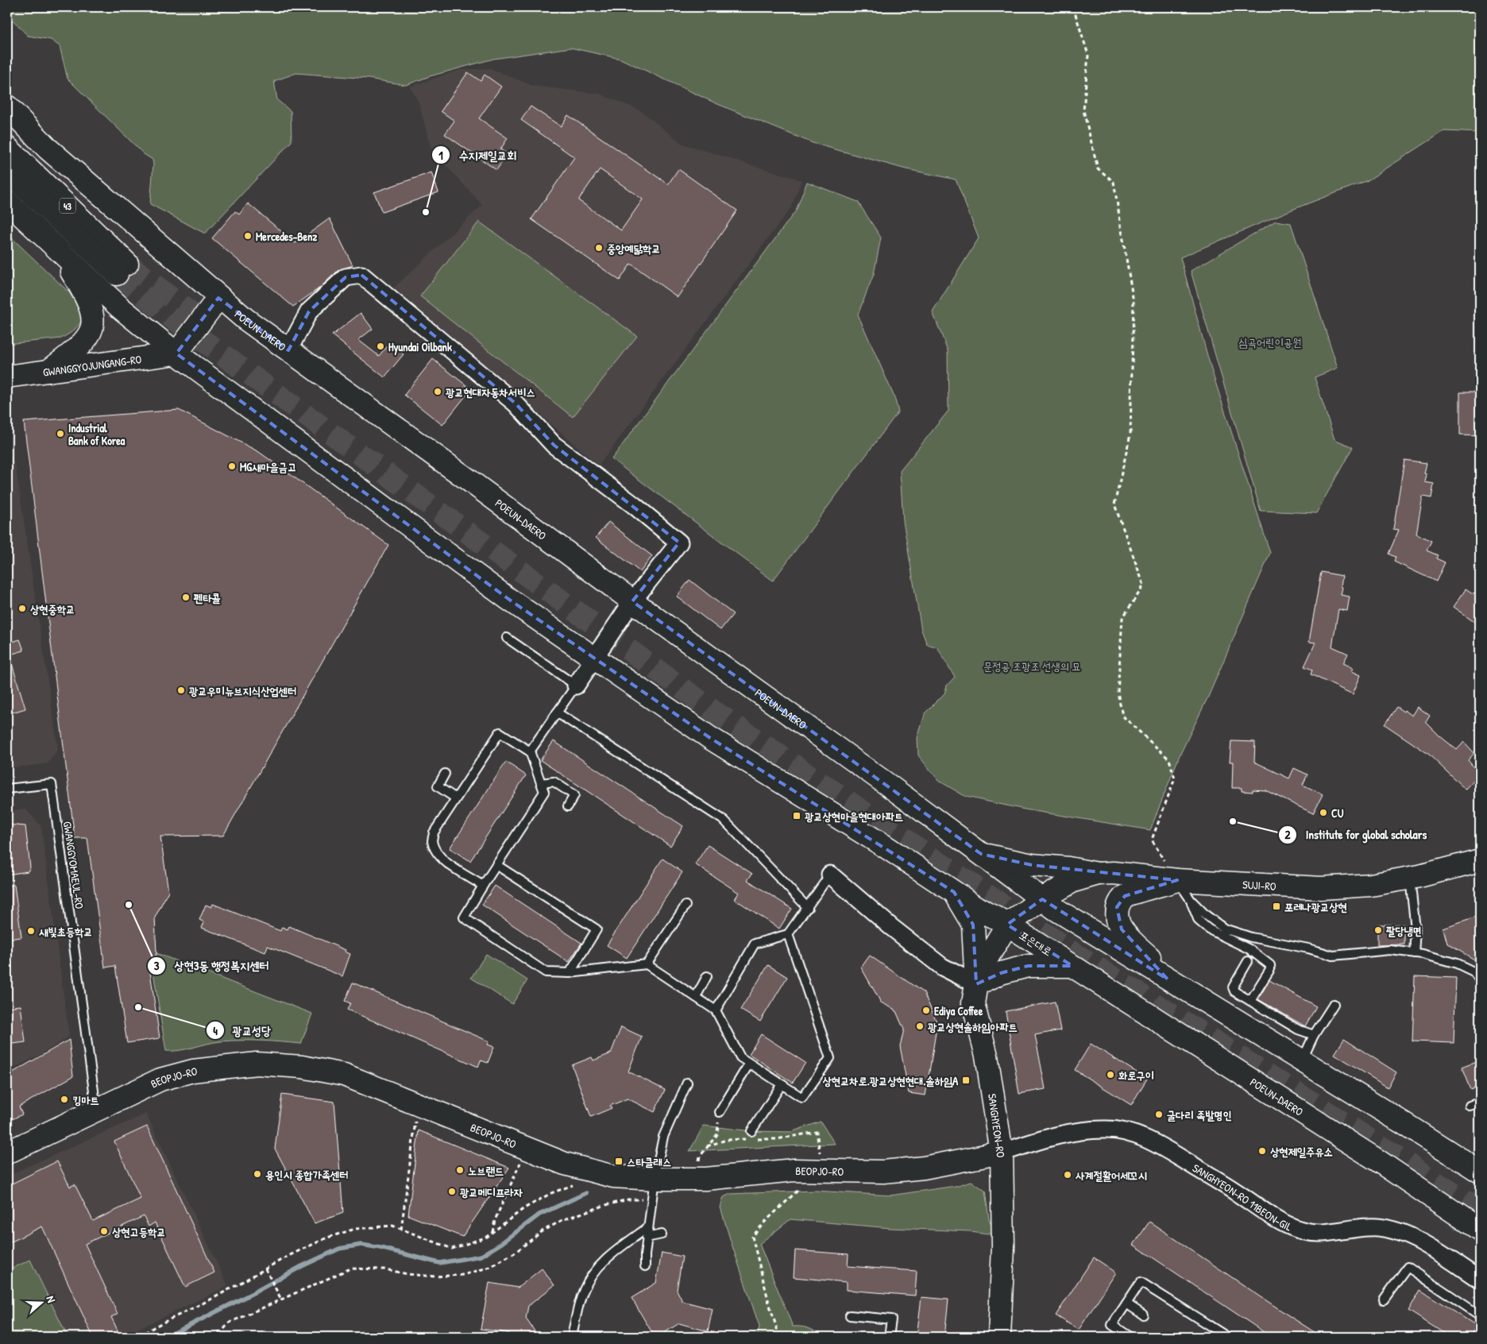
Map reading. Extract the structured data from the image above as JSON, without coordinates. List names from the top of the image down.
{
  "streets": {
    "main road": [
      "43",
      "POEUN-DAERO",
      "GWANGGYOJUNGANG-RO",
      "SUJI-RO",
      "포은대로",
      "BEOPJO-RO",
      "SANGHYEON-RO"
    ],
    "street": ["SANGHYEON-RO 11BEON-GIL"],
    "lane": ["GWANGGYOMAEUL-RO"]
  },
  "crossings": [
    ["POEUN-DAERO", "SUJI-RO"],
    ["POEUN-DAERO", "포은대로"],
    ["GWANGGYOMAEUL-RO", "BEOPJO-RO"],
    ["SUJI-RO", "포은대로"],
    ["SUJI-RO", "SANGHYEON-RO"],
    ["포은대로", "SANGHYEON-RO"],
    ["BEOPJO-RO", "SANGHYEON-RO"],
    ["BEOPJO-RO", "SANGHYEON-RO 11BEON-GIL"],
    ["SANGHYEON-RO", "SANGHYEON-RO 11BEON-GIL"]
  ],
  "parks": ["심곡어린이공원", "문정공 조광조 선생의 묘"],
  "places": {
    "other": [
      "수지제일교회",
      "Mercedes-Benz",
      "중앙예닮학교",
      "Hyundai Oilbank",
      "광교현대자동차서비스",
      "Industrial Bank of Korea",
      "MG새마을금고",
      "펜타콜",
      "상현중학교",
      "광교우미뉴브지식산업센터",
      "CU",
      "Institute for global scholars",
      "상현3동 행정복지센터",
      "팔당냉면",
      "새빛초등학교",
      "광교성당",
      "Ediya Coffee",
      "광교상현솔하임아파트",
      "화로구이",
      "킹마트",
      "굴다리 족발명인",
      "상현제일주유소",
      "노브랜드",
      "용인시 종합가족센터",
      "사계절활어세꼬시",
      "광교메디프라자",
      "상현고등학교"
    ],
    "transit": [
      "광교상현마을현대아파트",
      "포레나광교상현",
      "상현교차로.광교상현현대.솔하임A",
      "스타클래스"
    ]
  },
  "north": "right"
}
